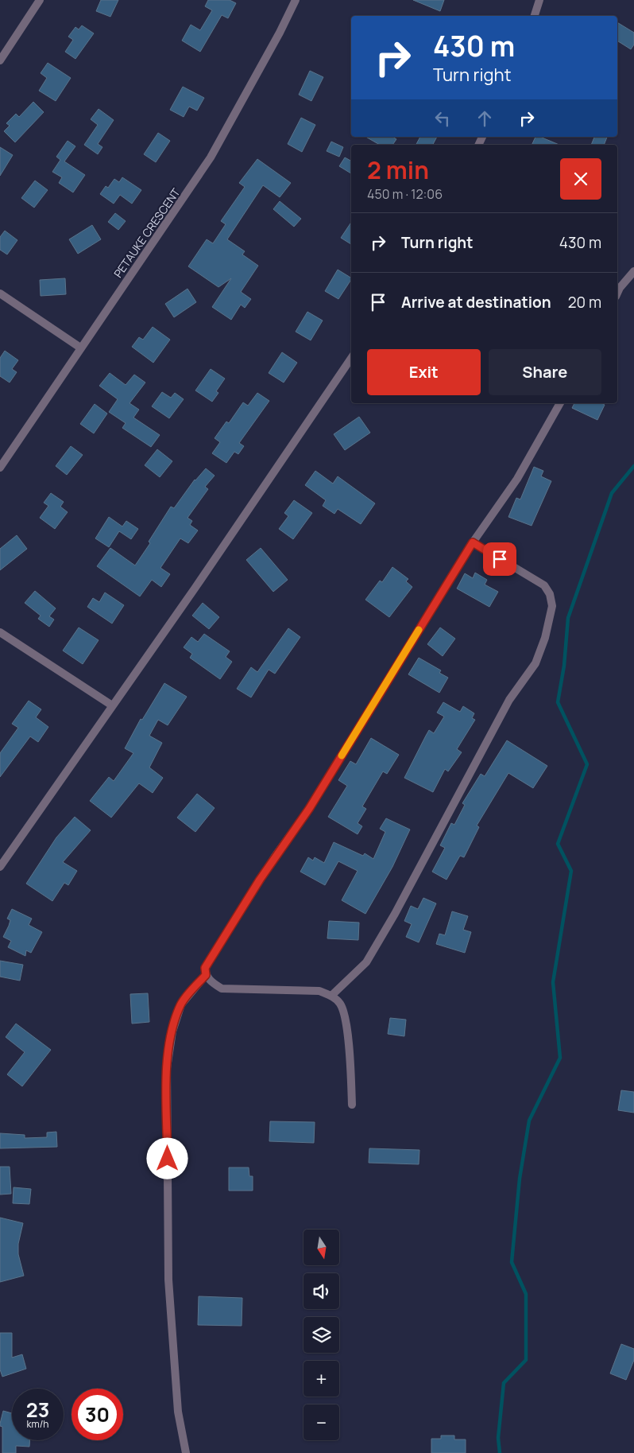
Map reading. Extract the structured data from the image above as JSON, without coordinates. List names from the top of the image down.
{
  "streets": {
    "street": ["PETAUKE CRESCENT"]
  },
  "north": "bottom",
  "page": {
    "turn": ["430 m", "Turn right"],
    "heading": ["2 min", "450 m · 12:06"],
    "list": [
      {
        "name": "Turn right",
        "value": "430 m"
      },
      {
        "name": "Arrive at destination",
        "value": "20 m"
      }
    ],
    "buttons": ["Exit", "Share"],
    "map_buttons": ["+", "−"],
    "speed": "23 km/h",
    "limit": "30"
  }
}
